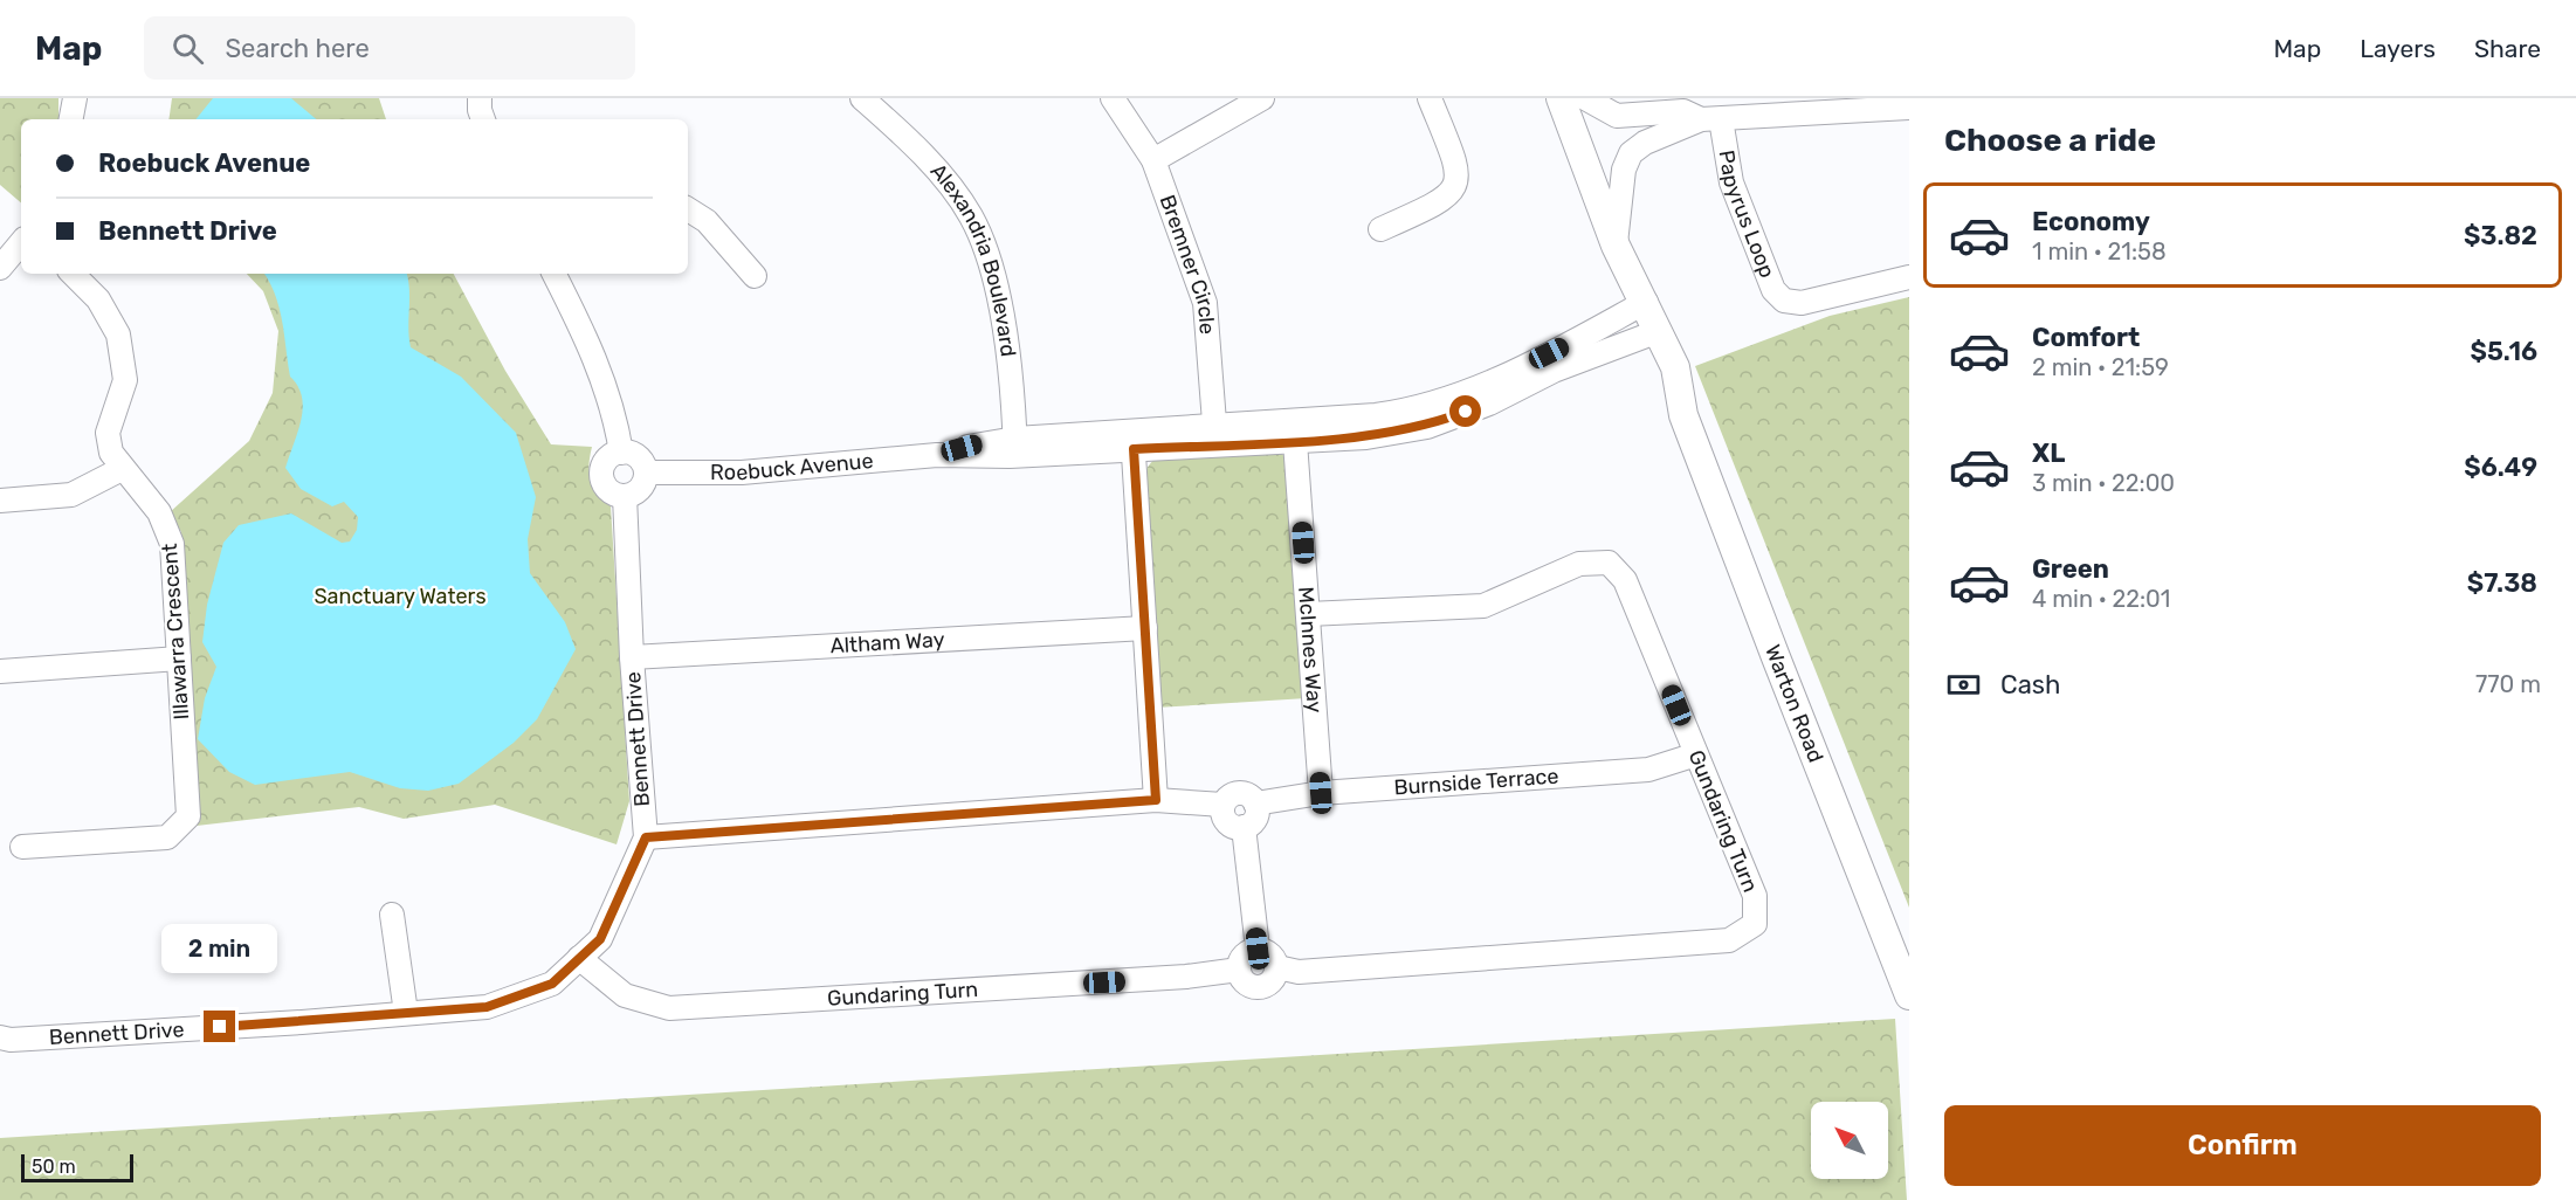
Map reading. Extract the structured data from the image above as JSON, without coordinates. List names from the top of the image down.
{
  "streets": {
    "main road": ["Warton Road"],
    "street": [
      "Papyrus Loop",
      "Alexandria Boulevard",
      "Bremner Circle",
      "Roebuck Avenue",
      "Illawarra Crescent",
      "Altham Way",
      "McInnes Way",
      "Bennett Drive",
      "Burnside Terrace",
      "Gundaring Turn"
    ]
  },
  "crossings": [
    ["Alexandria Boulevard", "Roebuck Avenue"],
    ["Bremner Circle", "Roebuck Avenue"],
    ["Roebuck Avenue", "McInnes Way"],
    ["Roebuck Avenue", "Warton Road"],
    ["Roebuck Avenue", "Bennett Drive"],
    ["Altham Way", "Bennett Drive"],
    ["McInnes Way", "Burnside Terrace"],
    ["McInnes Way", "Gundaring Turn"],
    ["Bennett Drive", "Burnside Terrace"],
    ["Bennett Drive", "Gundaring Turn"],
    ["Burnside Terrace", "Gundaring Turn"]
  ],
  "parks": ["Sanctuary Waters"],
  "scale_bar": "50 m",
  "north": "top left",
  "page": {
    "header": "Map",
    "search": "Search here",
    "nav": ["Map", "Layers", "Share"],
    "heading": "Choose a ride",
    "banner": ["Roebuck Avenue", "Bennett Drive"],
    "list": [
      {
        "name": "Economy",
        "note": "1 min · 21:58",
        "value": "$3.82"
      },
      {
        "name": "Comfort",
        "note": "2 min · 21:59",
        "value": "$5.16"
      },
      {
        "name": "XL",
        "note": "3 min · 22:00",
        "value": "$6.49"
      },
      {
        "name": "Green",
        "note": "4 min · 22:01",
        "value": "$7.38"
      }
    ],
    "pay": ["Cash", "770 m"],
    "bubble": "2 min",
    "buttons": "Confirm",
    "scale": "50 m"
  }
}
